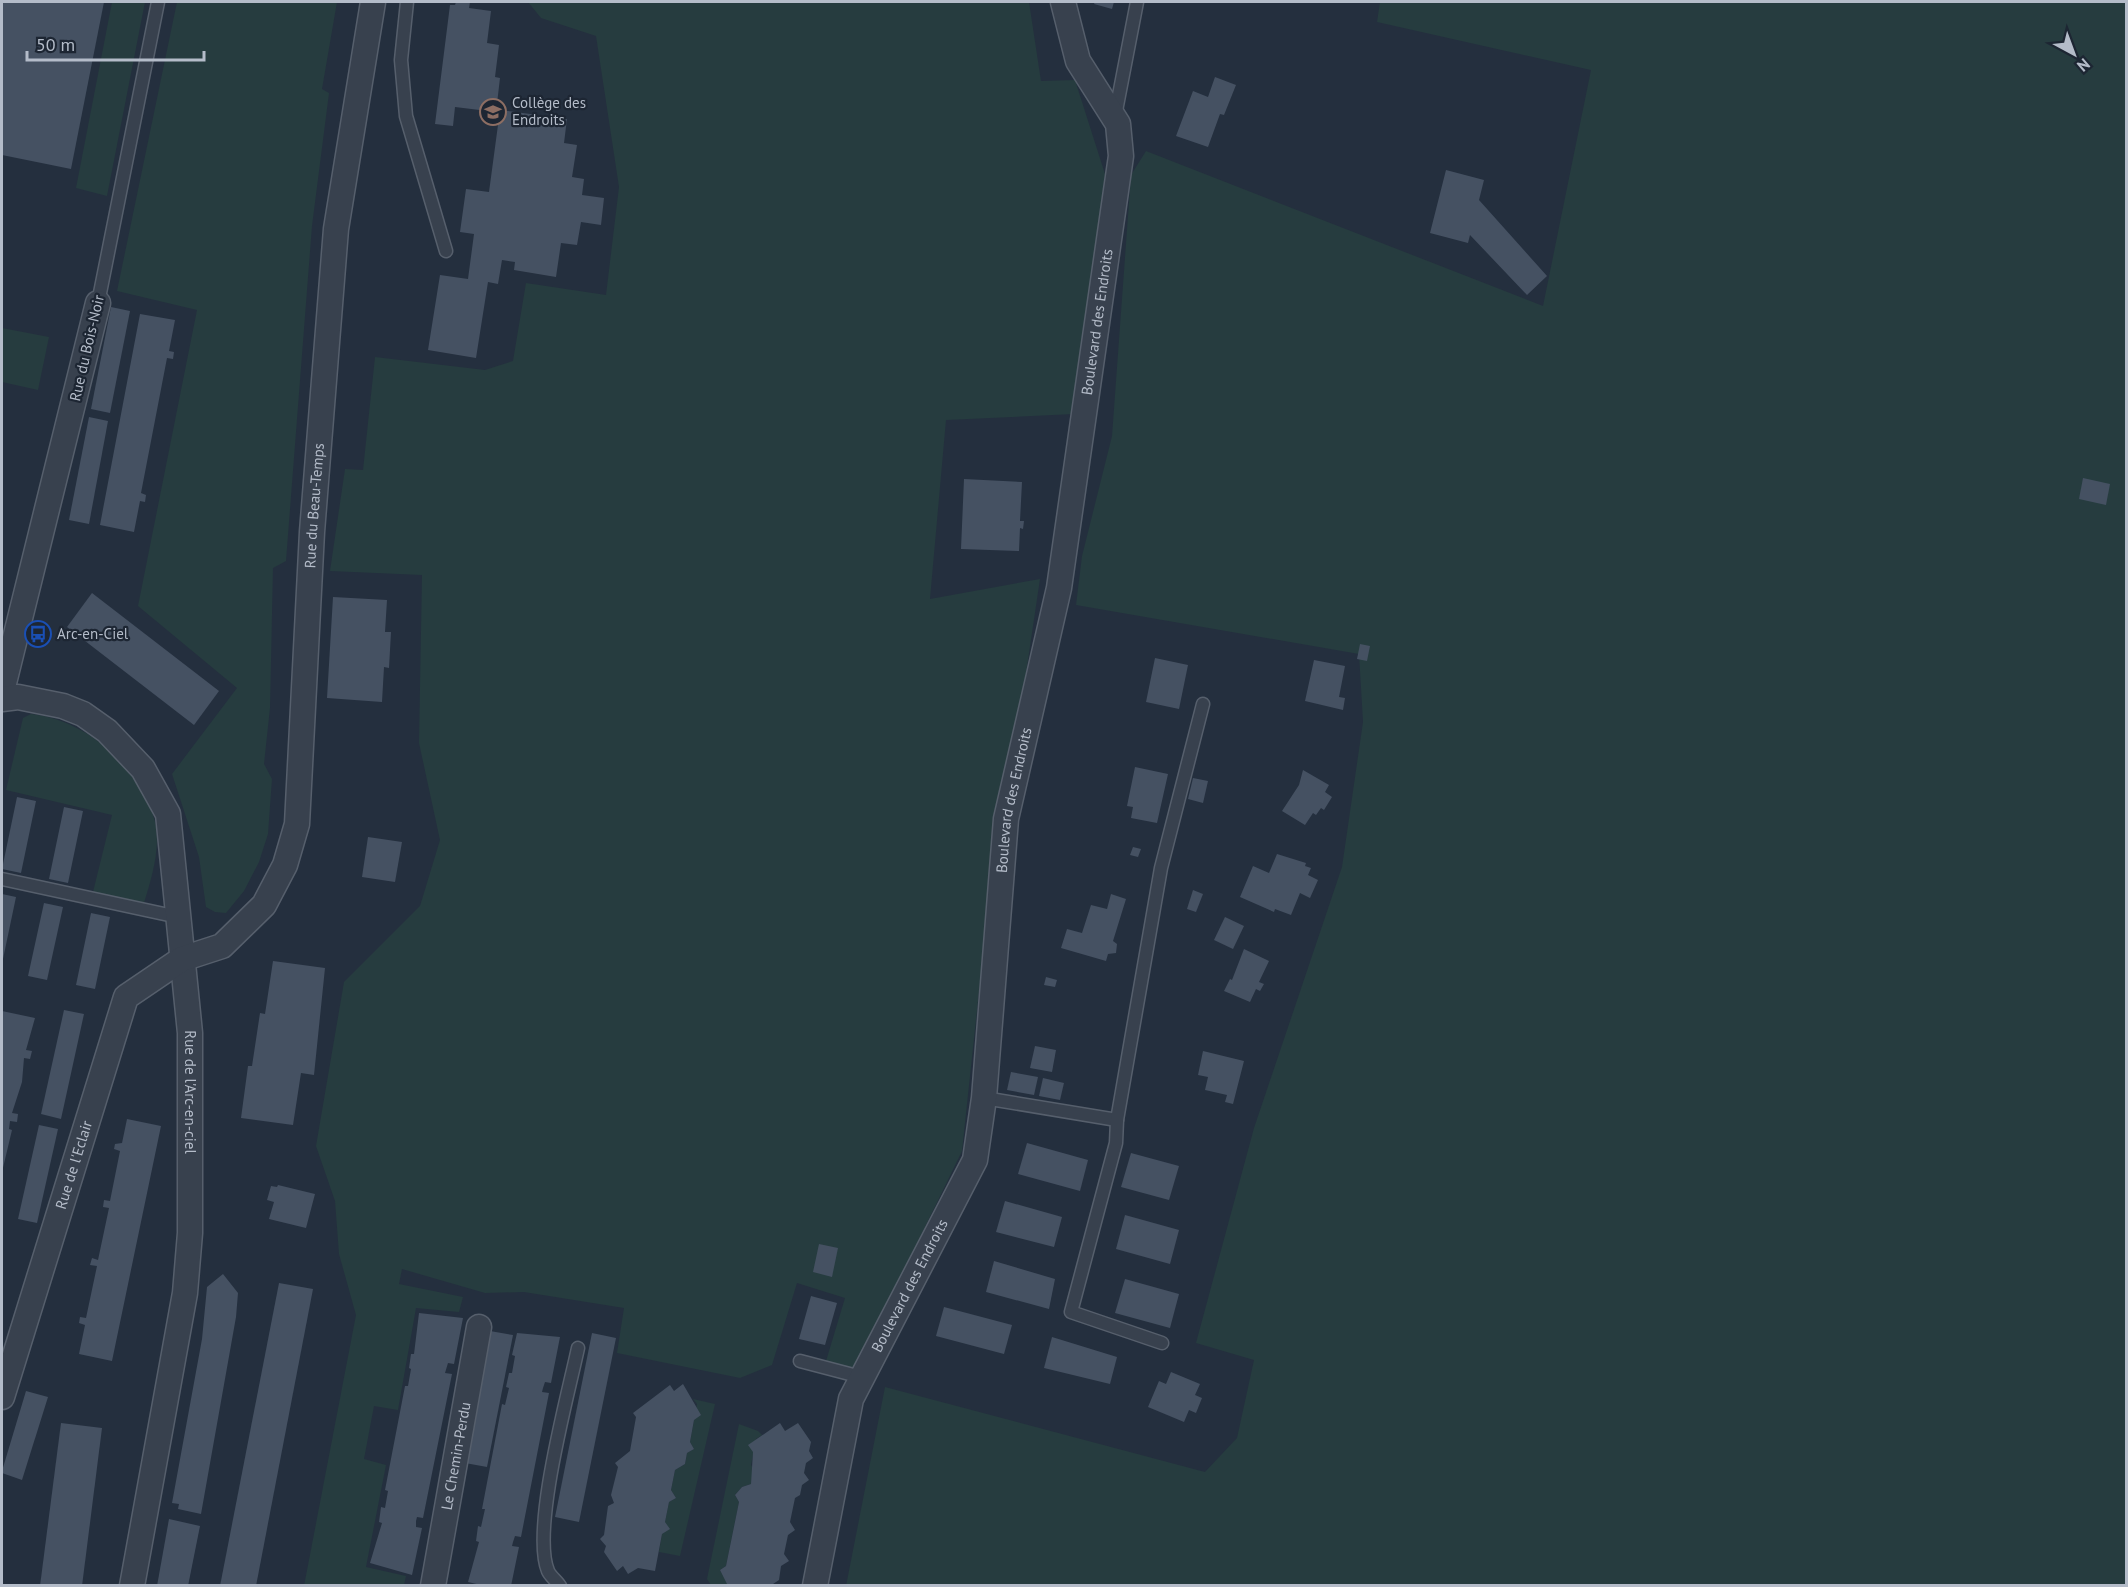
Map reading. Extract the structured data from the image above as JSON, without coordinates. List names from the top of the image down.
{
  "streets": {
    "street": [
      "Boulevard des Endroits",
      "Rue du Bois-Noir",
      "Rue du Beau-Temps",
      "Rue de l'Arc-en-ciel",
      "Rue de l'Eclair",
      "Le Chemin-Perdu"
    ]
  },
  "crossings": [
    ["Rue du Beau-Temps", "Rue de l'Arc-en-ciel"],
    ["Rue du Beau-Temps", "Rue de l'Eclair"],
    ["Rue de l'Arc-en-ciel", "Rue de l'Eclair"]
  ],
  "places": {
    "school or university": ["Collège des Endroits"],
    "bus stop": ["Arc-en-Ciel"]
  },
  "scale_bar": "50 m",
  "north": "bottom right"
}
